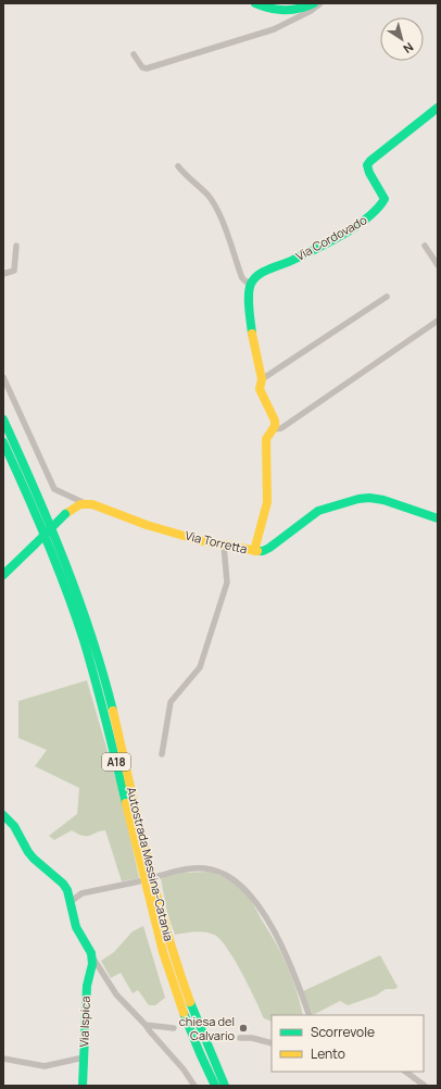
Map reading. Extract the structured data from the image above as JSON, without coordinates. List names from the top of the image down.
{
  "streets": {
    "main road": [
      "Via Cordovado",
      "Via Torretta",
      "A18",
      "Autostrada Messina-Catania",
      "Via Ispica"
    ]
  },
  "places": ["chiesa del Calvario"],
  "legend": ["Scorrevole", "Lento"],
  "north": "bottom right"
}
